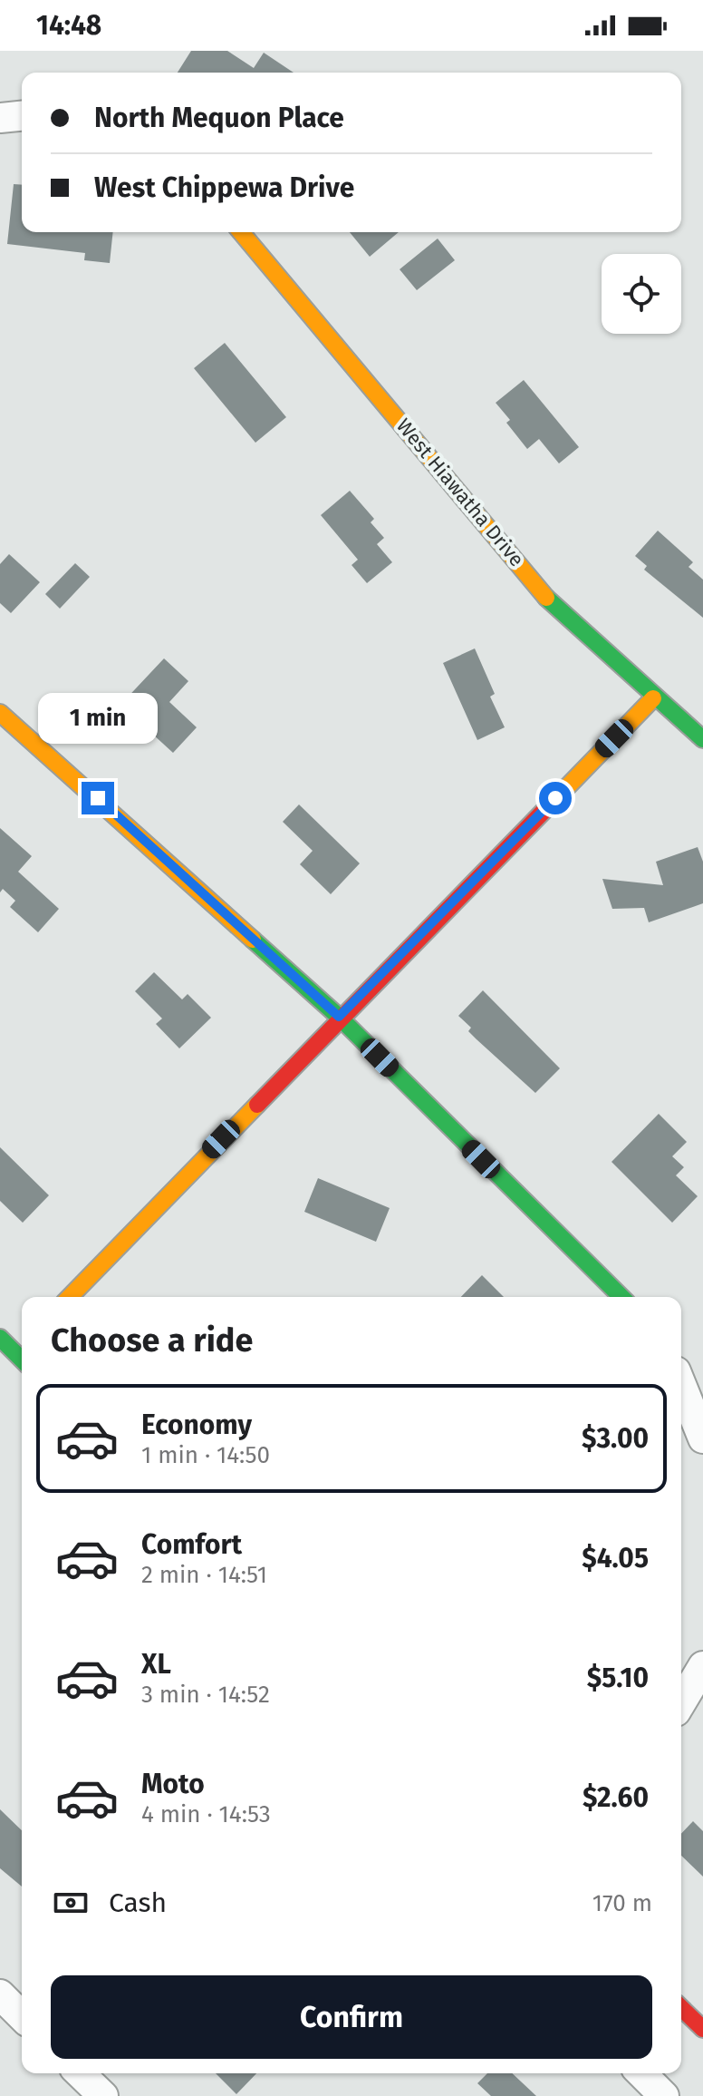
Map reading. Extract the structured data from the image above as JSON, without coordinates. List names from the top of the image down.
{
  "streets": {
    "street": ["West Hiawatha Drive"]
  },
  "page": {
    "status": "14:48",
    "banner": ["North Mequon Place", "West Chippewa Drive"],
    "bubble": "1 min",
    "heading": "Choose a ride",
    "list": [
      {
        "name": "Economy",
        "note": "1 min · 14:50",
        "value": "$3.00"
      },
      {
        "name": "Comfort",
        "note": "2 min · 14:51",
        "value": "$4.05"
      },
      {
        "name": "XL",
        "note": "3 min · 14:52",
        "value": "$5.10"
      },
      {
        "name": "Moto",
        "note": "4 min · 14:53",
        "value": "$2.60"
      }
    ],
    "pay": ["Cash", "170 m"],
    "buttons": "Confirm"
  }
}
